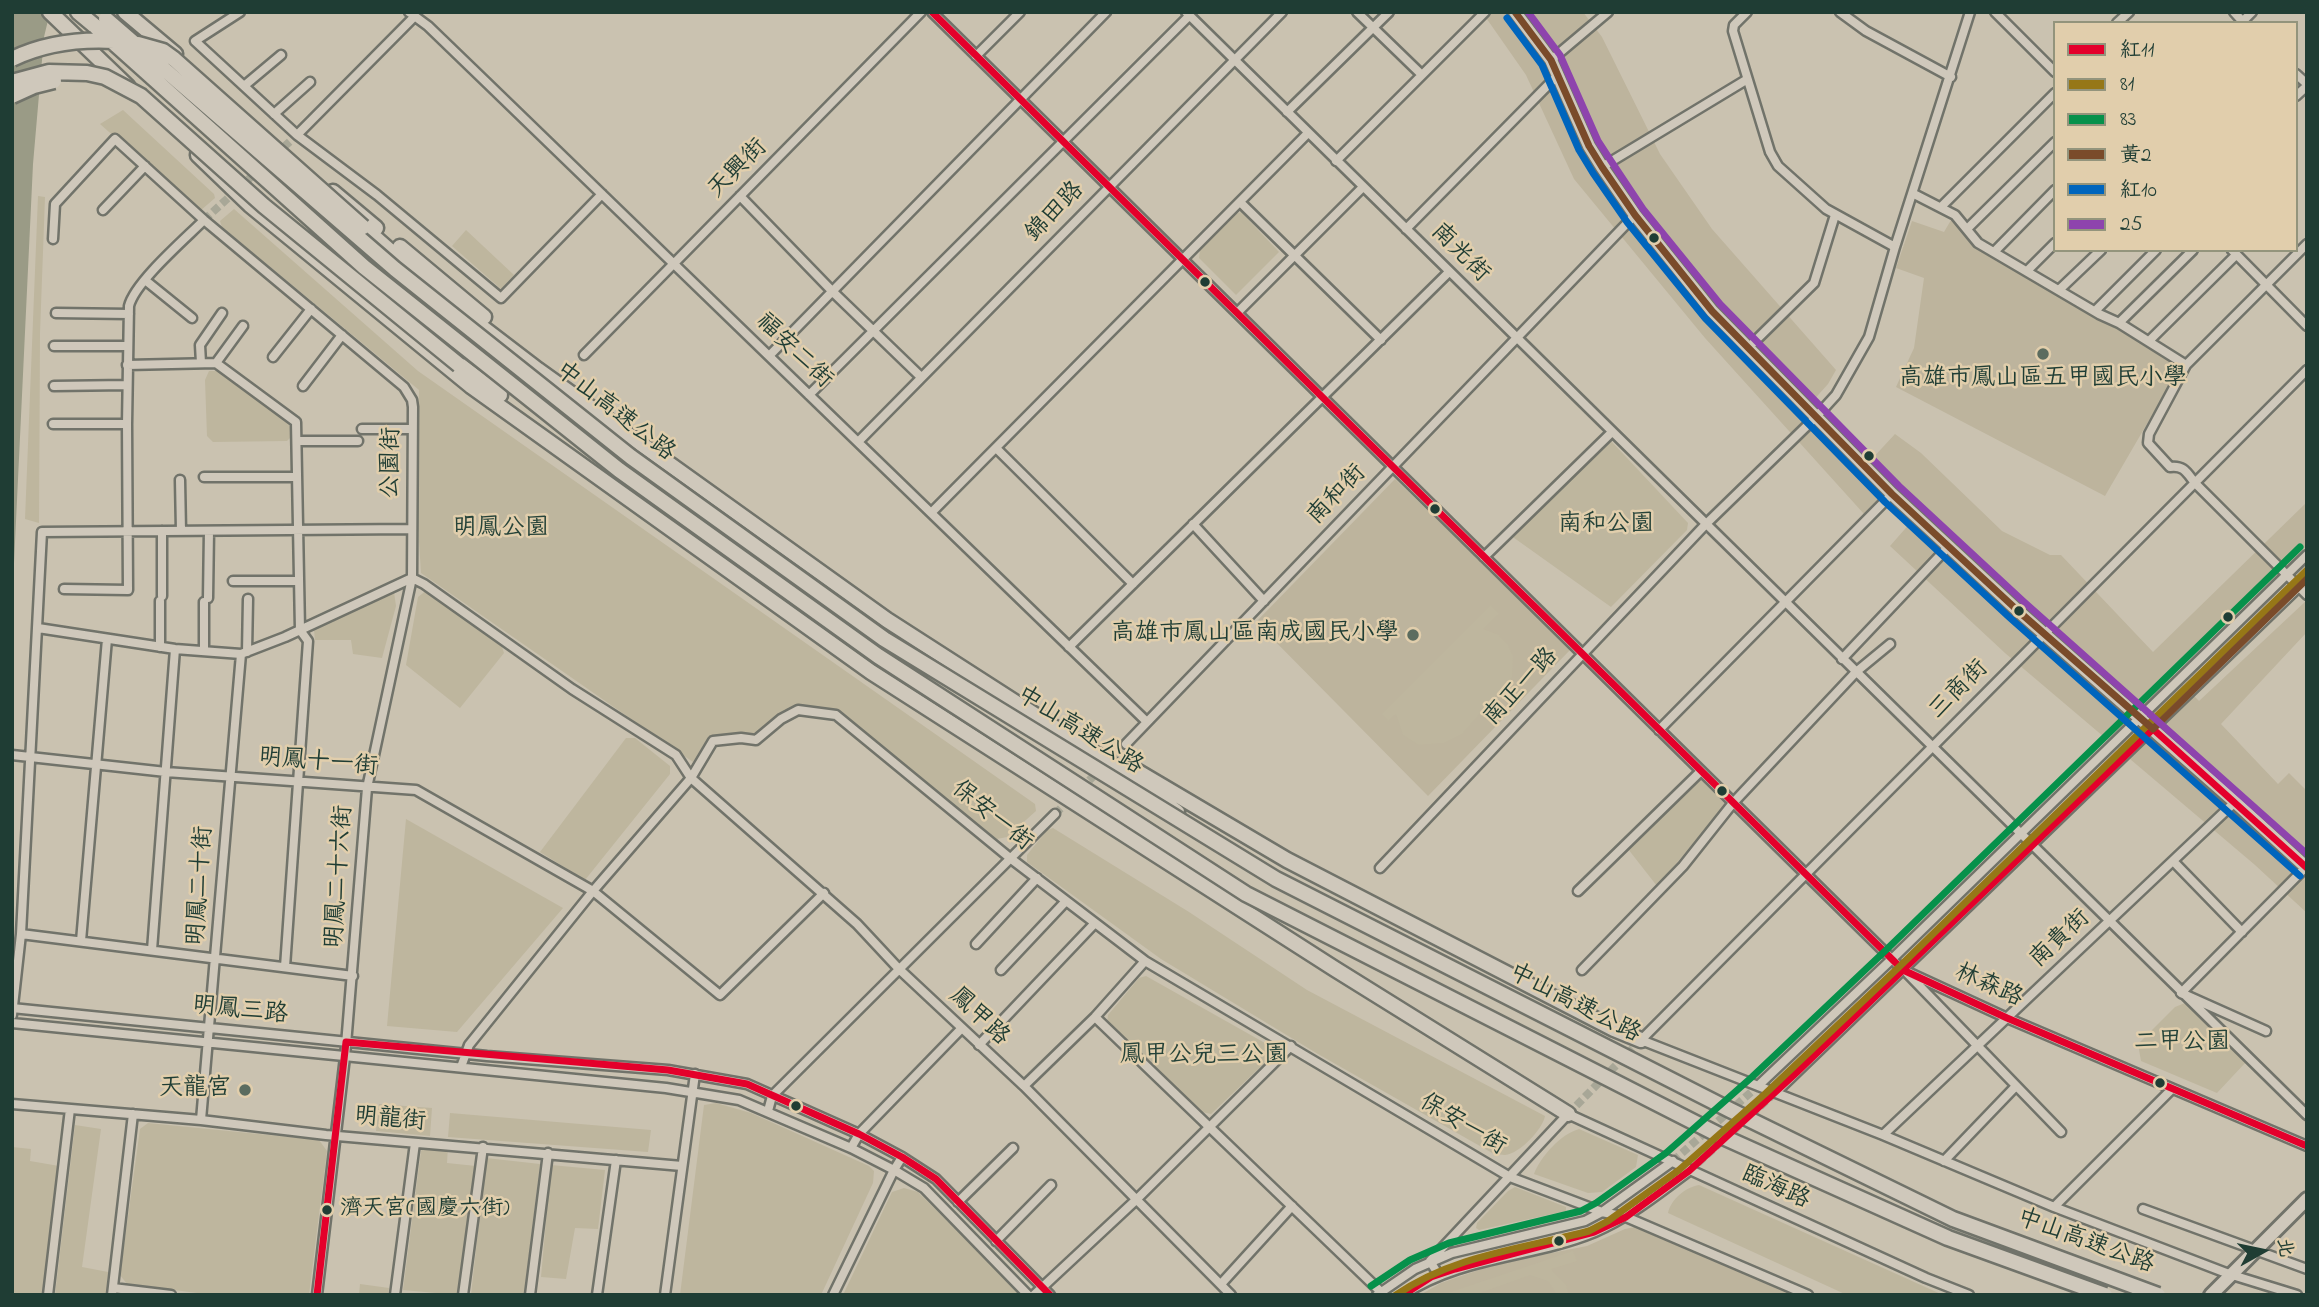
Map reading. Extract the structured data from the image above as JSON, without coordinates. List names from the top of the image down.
{
  "streets": {
    "highway": ["中山高速公路"],
    "street": [
      "天興街",
      "錦田路",
      "南光街",
      "福安二街",
      "公園街",
      "南和街",
      "南正一路",
      "三商街",
      "明鳳十一街",
      "保安一街",
      "明鳳二十六街",
      "明鳳二十街",
      "南貴街",
      "林森路",
      "明鳳三路",
      "鳳甲路",
      "明龍街",
      "臨海路"
    ]
  },
  "crossings": [
    ["天興街", "福安二街"],
    ["錦田路", "南光街"],
    ["錦田路", "福安二街"],
    ["錦田路", "林森路"],
    ["南光街", "南和街"],
    ["南光街", "南正一路"],
    ["南光街", "三商街"],
    ["南光街", "南貴街"],
    ["福安二街", "南和街"],
    ["公園街", "明鳳二十六街"],
    ["南和街", "林森路"],
    ["南正一路", "林森路"],
    ["三商街", "林森路"],
    ["明鳳十一街", "保安一街"],
    ["明鳳十一街", "明鳳二十六街"],
    ["明鳳十一街", "明鳳二十街"],
    ["明鳳十一街", "鳳甲路"],
    ["保安一街", "明鳳三路"],
    ["保安一街", "鳳甲路"],
    ["明鳳二十六街", "明鳳三路"],
    ["明鳳二十六街", "明龍街"],
    ["明鳳二十街", "明鳳三路"],
    ["明鳳二十街", "明龍街"],
    ["南貴街", "林森路"]
  ],
  "parks": [
    "南和公園",
    "明鳳公園",
    "二甲公園",
    "鳳甲公兒三公園"
  ],
  "places": [
    "高雄市鳳山區五甲國民小學",
    "高雄市鳳山區南成國民小學",
    "天龍宮",
    "濟天宮(國慶六街)"
  ],
  "lines": [
    "transit line 紅11",
    "transit line 黃2",
    "transit line 25",
    "transit line 紅10",
    "transit line 83",
    "transit line 81"
  ],
  "legend": [
    "紅11",
    "81",
    "83",
    "黃2",
    "紅10",
    "25"
  ],
  "north": "right"
}
